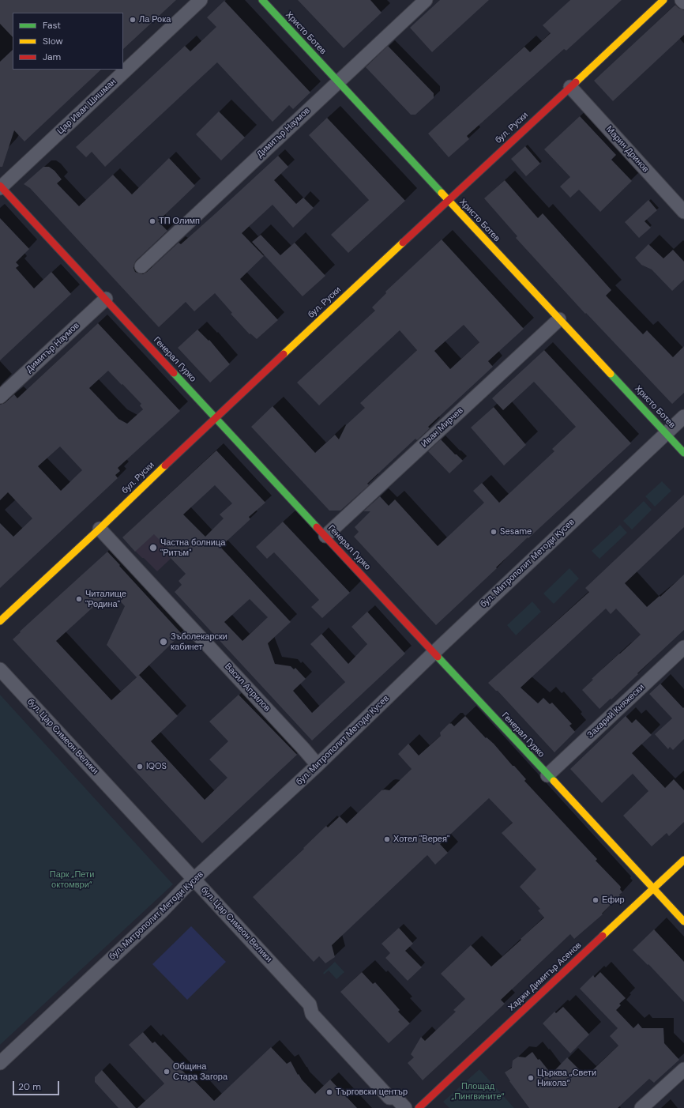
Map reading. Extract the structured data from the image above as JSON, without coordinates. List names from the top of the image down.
{
  "streets": {
    "street": [
      "Христо Ботев",
      "Цар Иван Шишман",
      "бул. Руски",
      "Димитър Наумов",
      "Марин Дринов",
      "Генерал Гурко",
      "Иван Мирчев",
      "бул. Митрополит Методи Кусев",
      "Васил Априлов",
      "Захарий Княжески",
      "бул. Цар Симеон Велики",
      "Хаджи Димитър Асенов"
    ]
  },
  "crossings": [
    ["Христо Ботев", "бул. Руски"],
    ["Христо Ботев", "Димитър Наумов"],
    ["Христо Ботев", "Иван Мирчев"],
    ["Христо Ботев", "бул. Митрополит Методи Кусев"],
    ["Цар Иван Шишман", "Генерал Гурко"],
    ["бул. Руски", "Марин Дринов"],
    ["бул. Руски", "Генерал Гурко"],
    ["бул. Руски", "Васил Априлов"],
    ["Димитър Наумов", "Генерал Гурко"],
    ["Генерал Гурко", "Иван Мирчев"],
    ["Генерал Гурко", "бул. Митрополит Методи Кусев"],
    ["Генерал Гурко", "Захарий Княжески"],
    ["Генерал Гурко", "Хаджи Димитър Асенов"],
    ["бул. Митрополит Методи Кусев", "Васил Априлов"],
    ["бул. Митрополит Методи Кусев", "бул. Цар Симеон Велики"]
  ],
  "parks": ["Парк „Пети октомври“", "Площад „Пингвините“"],
  "places": [
    "Ла Рока",
    "ТП Олимп",
    "Sesame",
    "Частна болница \"Ритъм\"",
    "Читалище \"Родина\"",
    "Зъболекарски кабинет",
    "IQOS",
    "Хотел \"Верея\"",
    "Ефир",
    "Община Стара Загора",
    "Църква „Свети Никола“",
    "Търговски център"
  ],
  "legend": ["Fast", "Slow", "Jam"],
  "scale_bar": "20 m"
}
